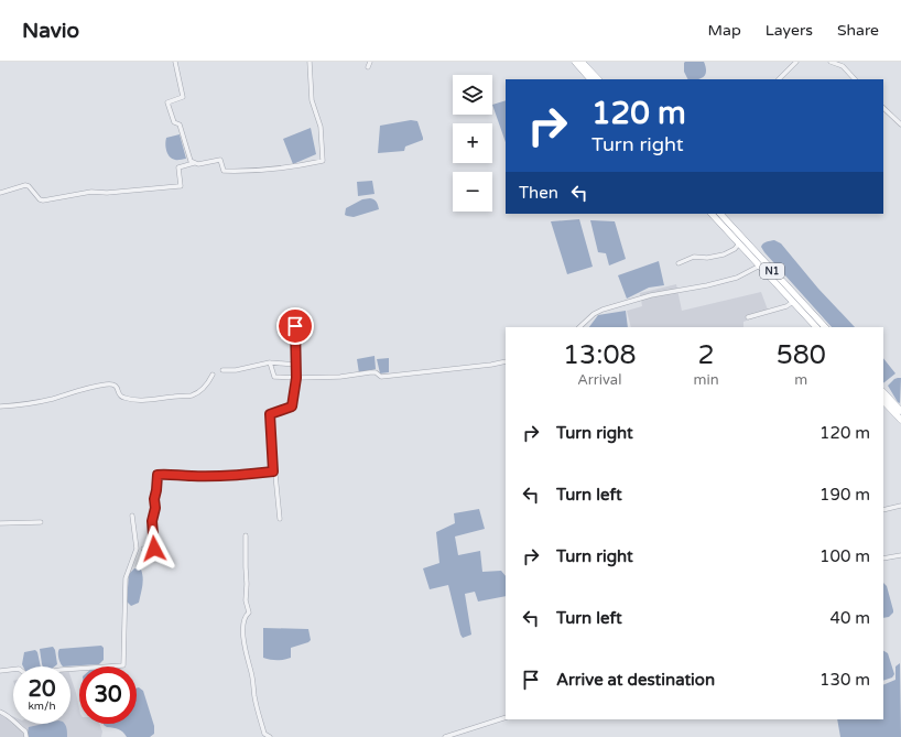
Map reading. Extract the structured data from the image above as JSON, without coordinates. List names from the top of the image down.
{
  "streets": {
    "highway": ["N1"]
  },
  "page": {
    "header": "Navio",
    "nav": ["Map", "Layers", "Share"],
    "map_buttons": ["+", "−"],
    "turn": ["120 m", "Turn right"],
    "then": "Then",
    "eta": [
      "13:08",
      "Arrival",
      "2",
      "min",
      "580",
      "m"
    ],
    "list": [
      {
        "name": "Turn right",
        "value": "120 m"
      },
      {
        "name": "Turn left",
        "value": "190 m"
      },
      {
        "name": "Turn right",
        "value": "100 m"
      },
      {
        "name": "Turn left",
        "value": "40 m"
      },
      {
        "name": "Arrive at destination",
        "value": "130 m"
      }
    ],
    "speed": "20 km/h",
    "limit": "30"
  }
}
